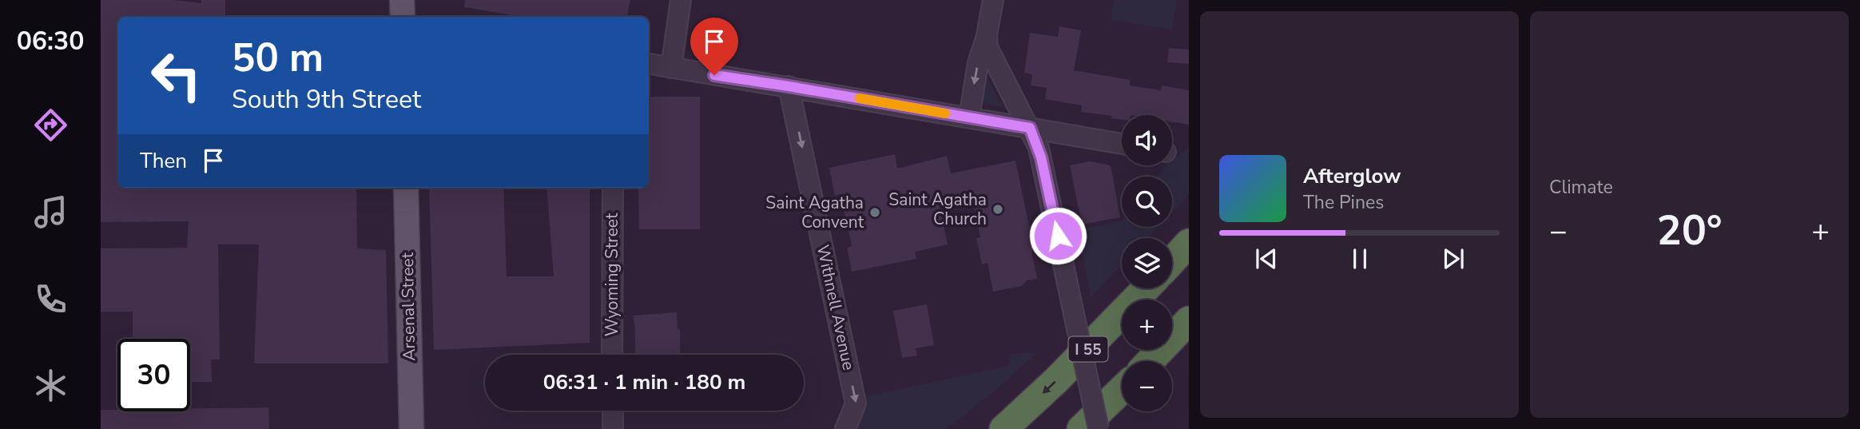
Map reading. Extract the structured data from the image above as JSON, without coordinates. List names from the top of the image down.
{
  "streets": {
    "highway": ["I 55"],
    "main road": ["Arsenal Street"],
    "street": ["Wyoming Street", "Withnell Avenue"]
  },
  "one_way": ["Withnell Avenue"],
  "places": ["Saint Agatha Church", "Saint Agatha Convent"],
  "page": {
    "tabs": "06:30",
    "tile": "Climate",
    "turn": ["50 m", "South 9th Street"],
    "map_buttons": ["+", "−"],
    "then": "Then",
    "song": ["Afterglow", "The Pines"],
    "heat": ["−", "20°", "+"],
    "limit": "30",
    "trip": "06:31 · 1 min · 180 m"
  }
}
